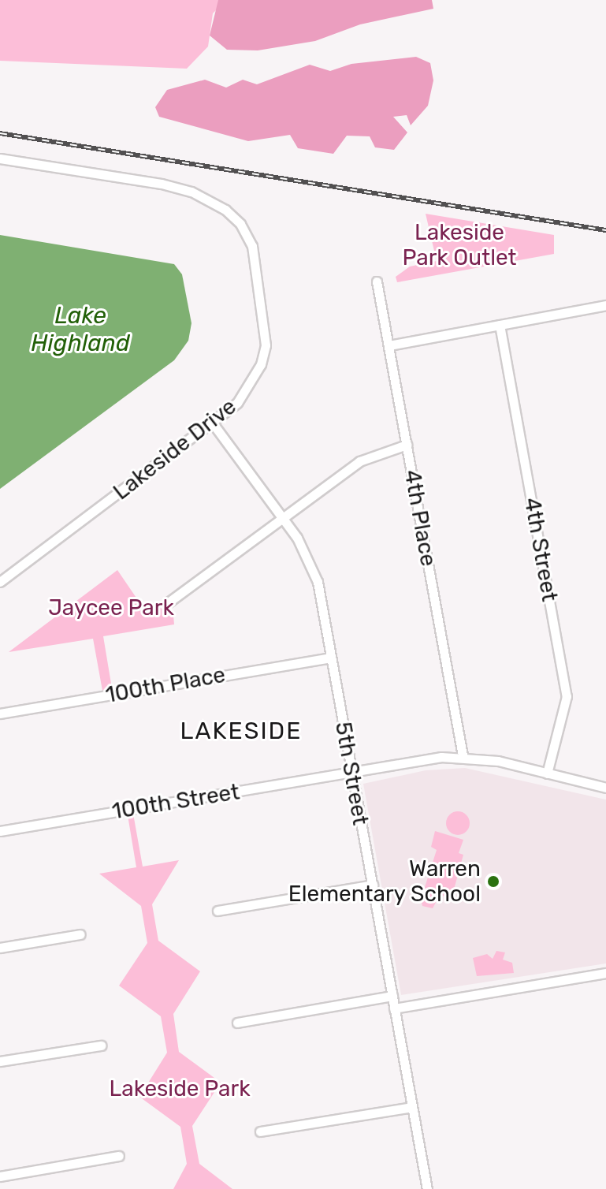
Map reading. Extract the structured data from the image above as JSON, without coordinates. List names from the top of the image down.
{
  "streets": {
    "street": [
      "Lakeside Drive",
      "4th Place",
      "4th Street",
      "100th Place",
      "5th Street",
      "100th Street"
    ]
  },
  "crossings": [
    ["Lakeside Drive", "5th Street"],
    ["4th Place", "100th Street"],
    ["100th Place", "5th Street"],
    ["5th Street", "100th Street"]
  ],
  "districts": ["LAKESIDE"],
  "water": ["Lake Highland"],
  "parks": ["Lakeside Park Outlet", "Jaycee Park", "Lakeside Park"],
  "places": ["Warren Elementary School"]
}
